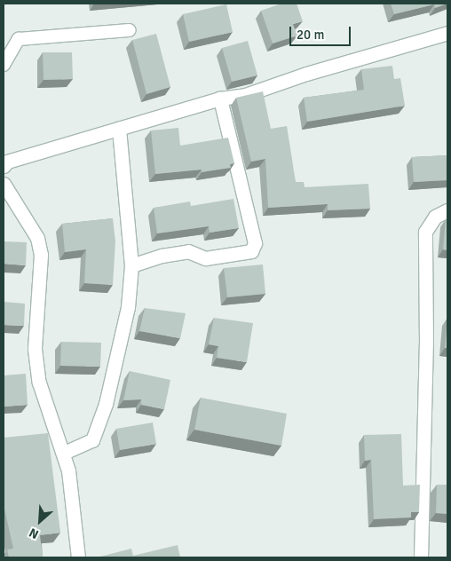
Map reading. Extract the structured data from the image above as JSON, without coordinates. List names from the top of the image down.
{
  "scale_bar": "20 m",
  "north": "bottom left"
}
